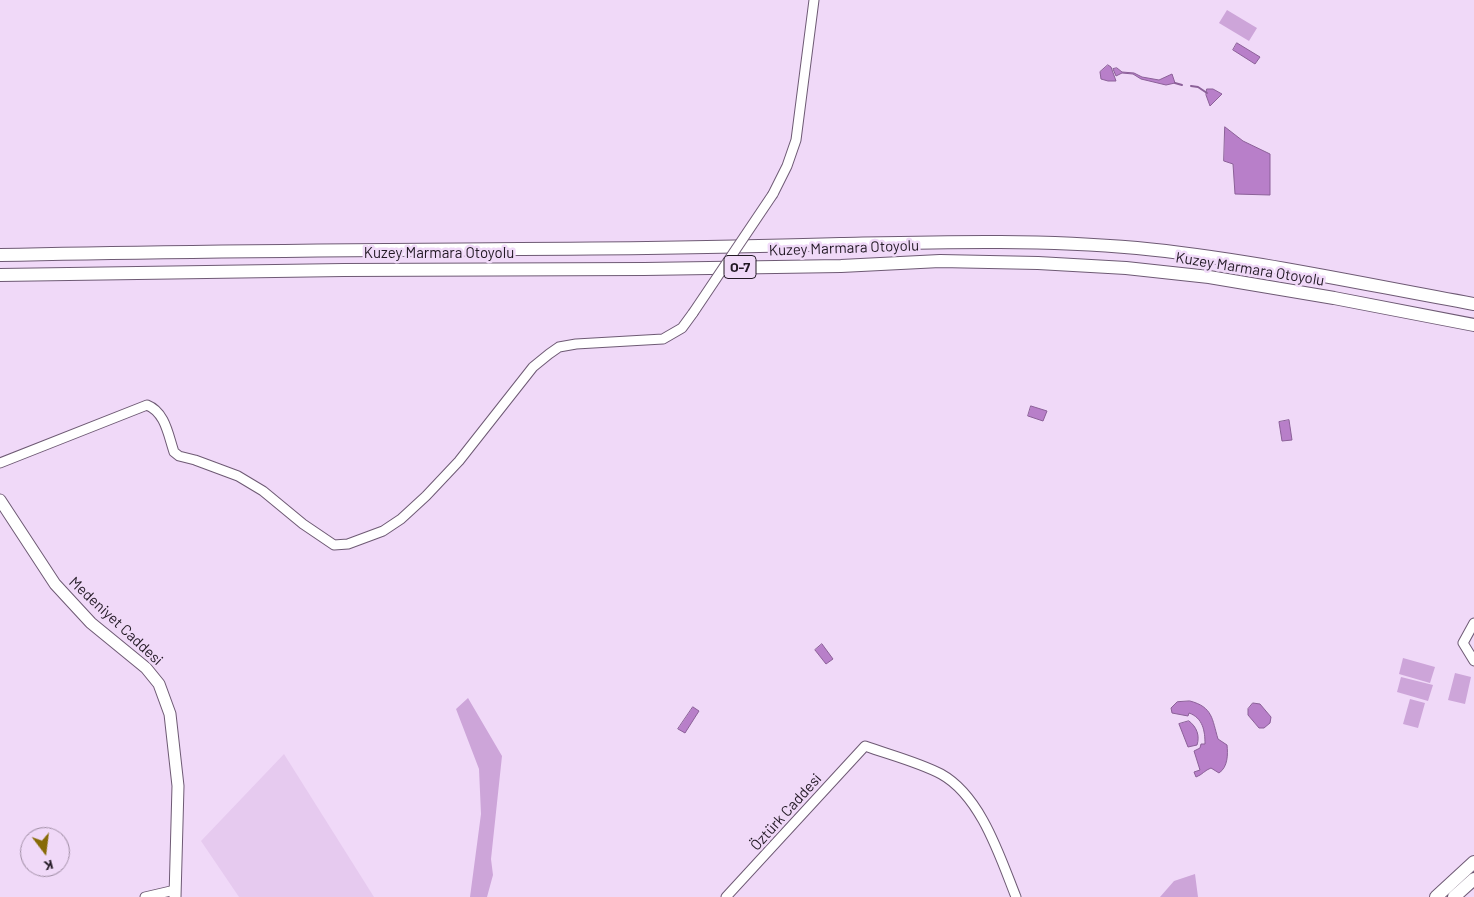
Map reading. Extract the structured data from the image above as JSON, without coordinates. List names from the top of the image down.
{
  "streets": {
    "highway": ["Kuzey Marmara Otoyolu", "O-7"],
    "main road": ["Medeniyet Caddesi"],
    "street": ["Öztürk Caddesi"]
  },
  "north": "bottom"
}
